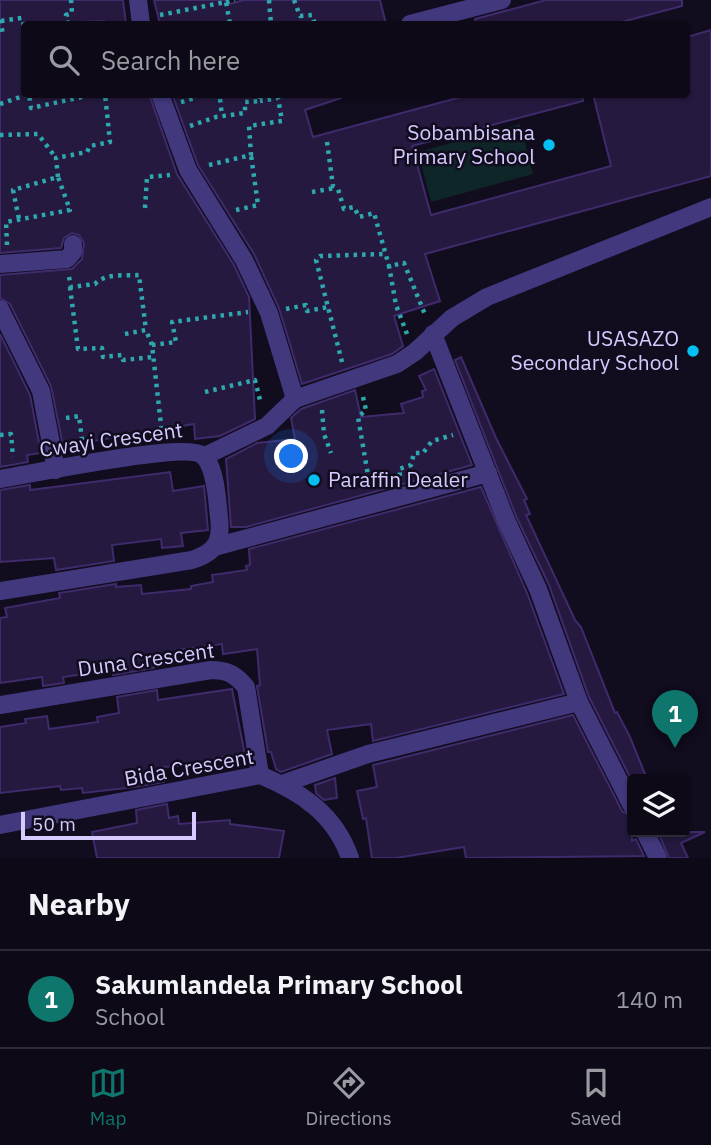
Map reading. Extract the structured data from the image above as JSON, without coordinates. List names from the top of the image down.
{
  "streets": {
    "street": ["Cwayi Crescent", "Duna Crescent", "Bida Crescent"]
  },
  "crossings": [
    ["Duna Crescent", "Bida Crescent"]
  ],
  "places": ["Sobambisana Primary School", "USASAZO Secondary School", "Paraffin Dealer"],
  "scale_bar": "50 m",
  "page": {
    "search": "Search here",
    "pins": "1",
    "scale": "50 m",
    "heading": "Nearby",
    "list": [
      {
        "mark": "1",
        "name": "Sakumlandela Primary School",
        "note": "School",
        "value": "140 m"
      }
    ],
    "nav": ["Map", "Directions", "Saved"]
  }
}
